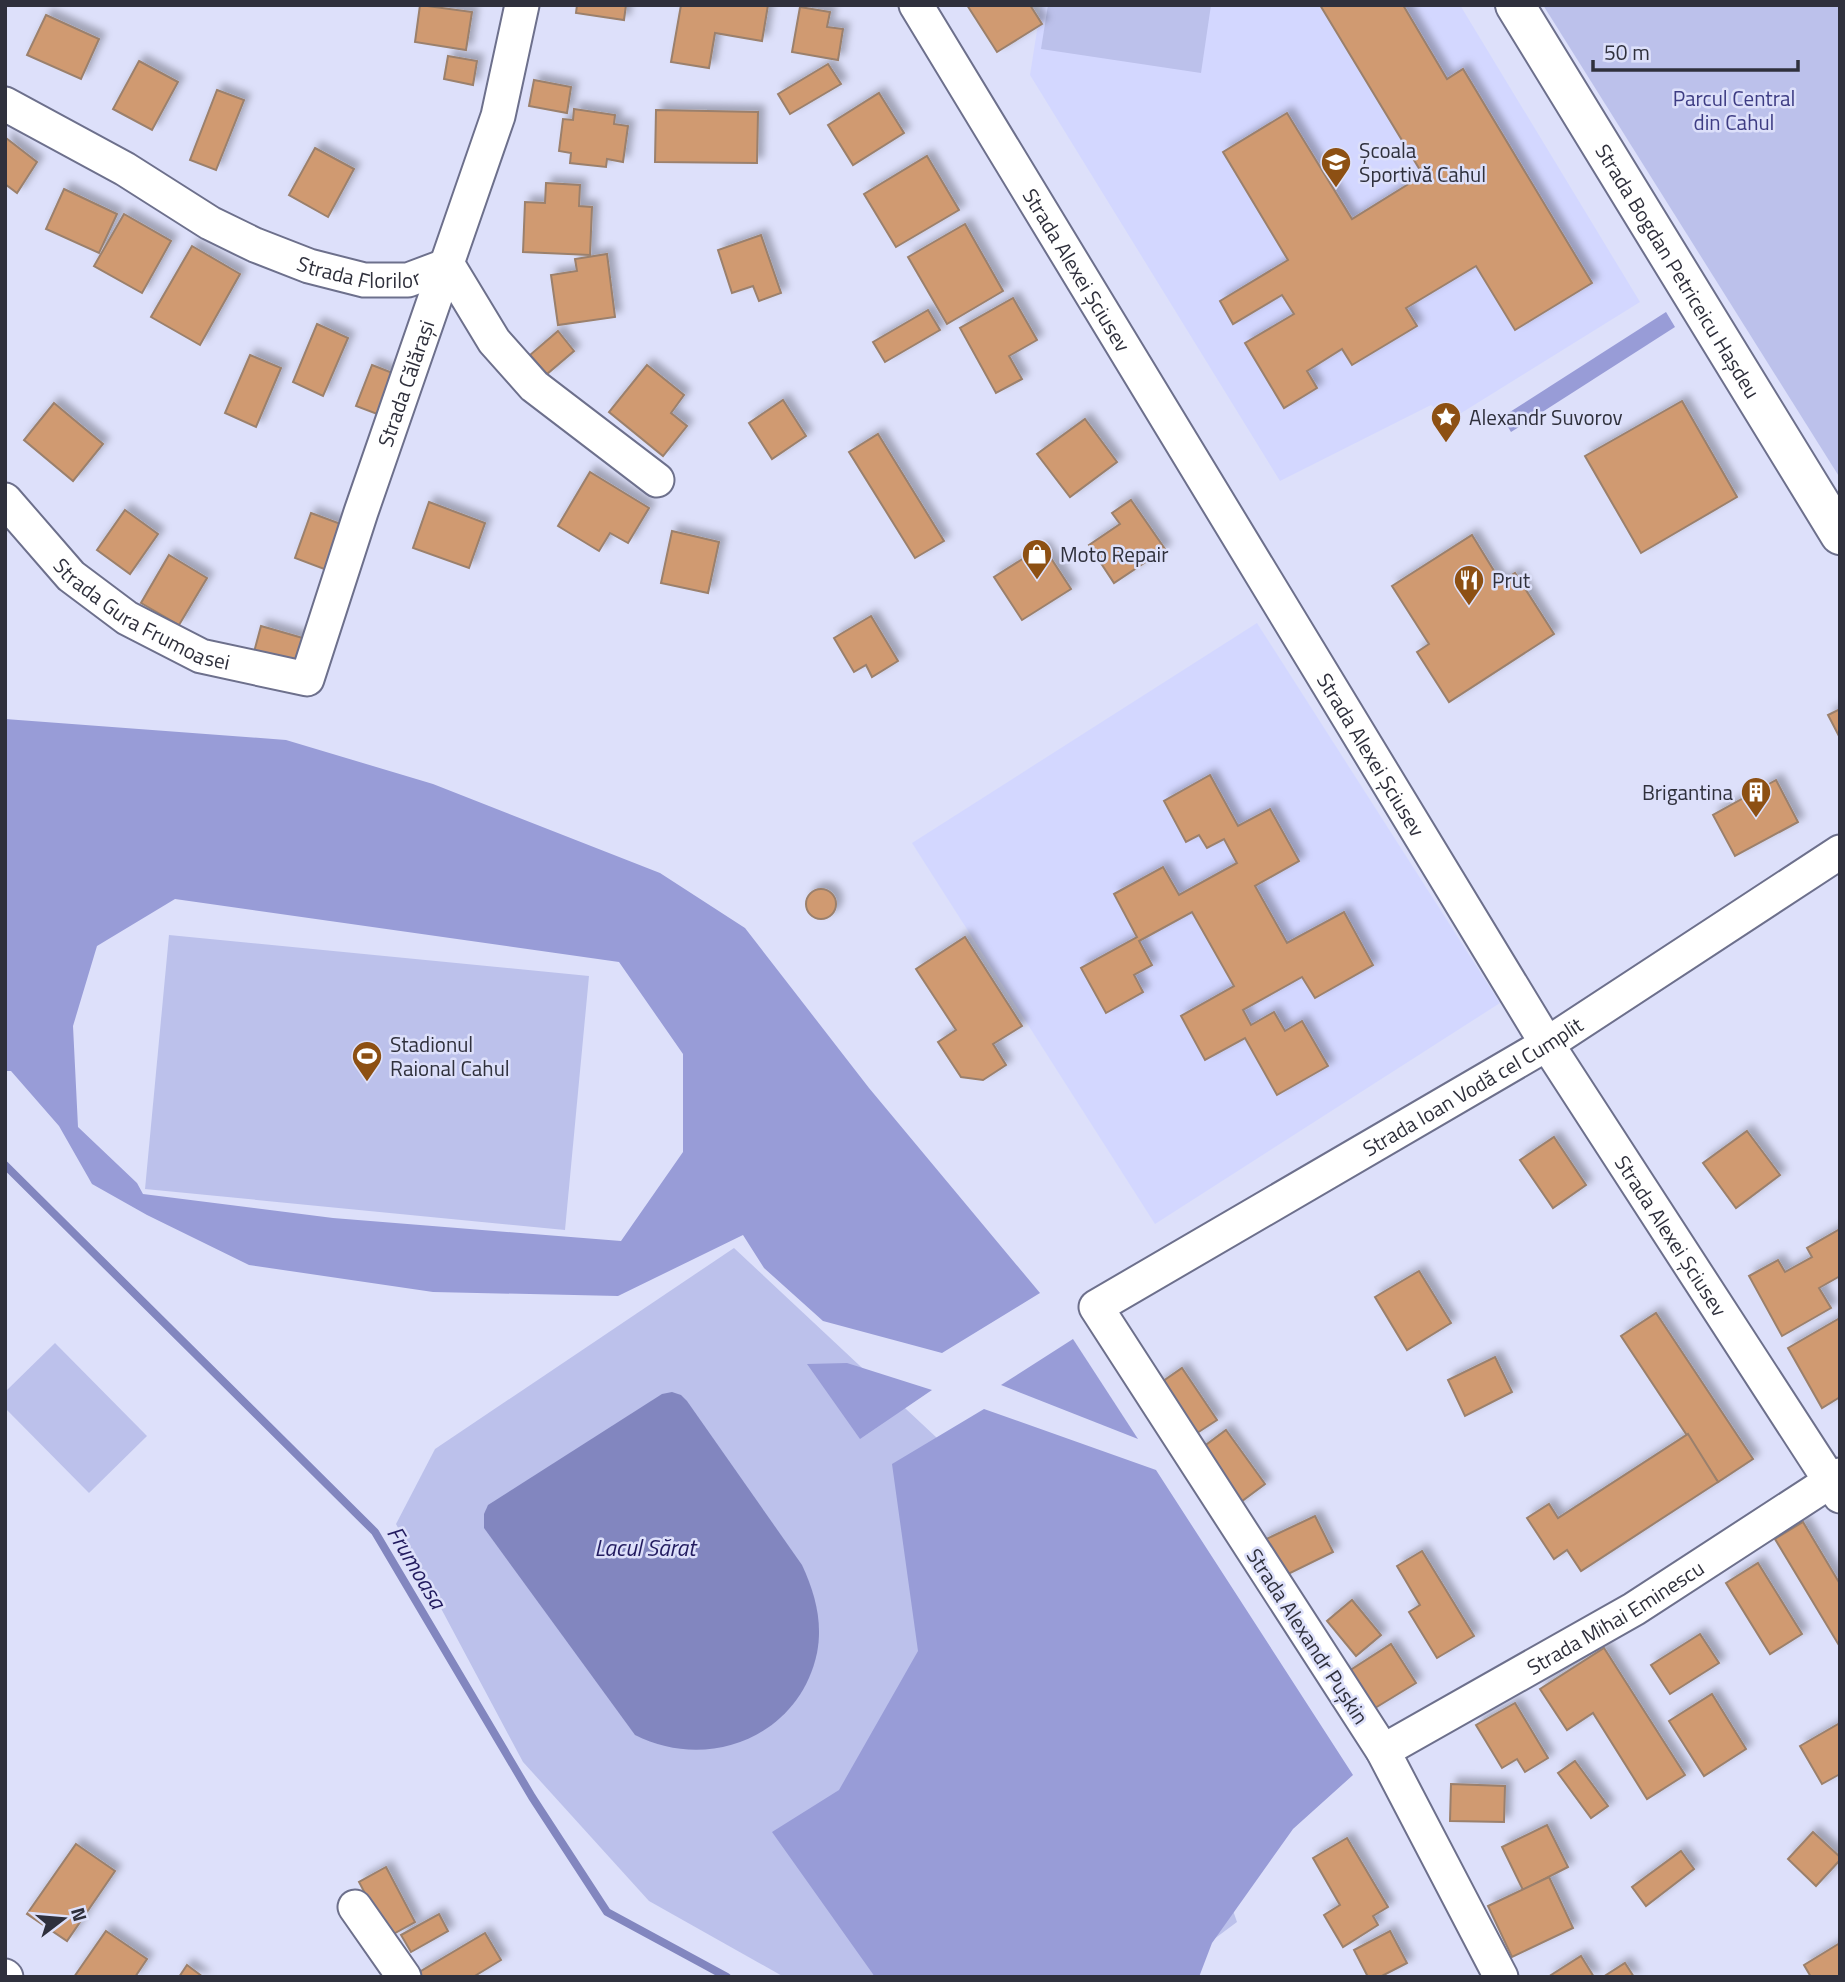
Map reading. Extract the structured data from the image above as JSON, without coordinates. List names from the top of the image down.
{
  "streets": {
    "main road": ["Strada Bogdan Petriceicu Hașdeu"],
    "street": [
      "Strada Florilor",
      "Strada Alexei Șciusev",
      "Strada Călărași",
      "Strada Gura Frumoasei",
      "Strada Ioan Vodă cel Cumplit",
      "Strada Mihai Eminescu",
      "Strada Alexandr Pușkin"
    ]
  },
  "crossings": [
    ["Strada Florilor", "Strada Călărași"],
    ["Strada Alexei Șciusev", "Strada Ioan Vodă cel Cumplit"],
    ["Strada Alexei Șciusev", "Strada Mihai Eminescu"],
    ["Strada Călărași", "Strada Gura Frumoasei"],
    ["Strada Ioan Vodă cel Cumplit", "Strada Alexandr Pușkin"],
    ["Strada Mihai Eminescu", "Strada Alexandr Pușkin"]
  ],
  "water": ["Lacul Sărat", "Frumoasa"],
  "parks": ["Parcul Central din Cahul"],
  "places": {
    "school or university": ["Școala Sportivă Cahul"],
    "place": ["Alexandr Suvorov"],
    "shop": ["Moto Repair"],
    "restaurant": ["Prut"],
    "building": ["Brigantina"],
    "sports": ["Stadionul Raional Cahul"]
  },
  "scale_bar": "50 m",
  "north": "right"
}
